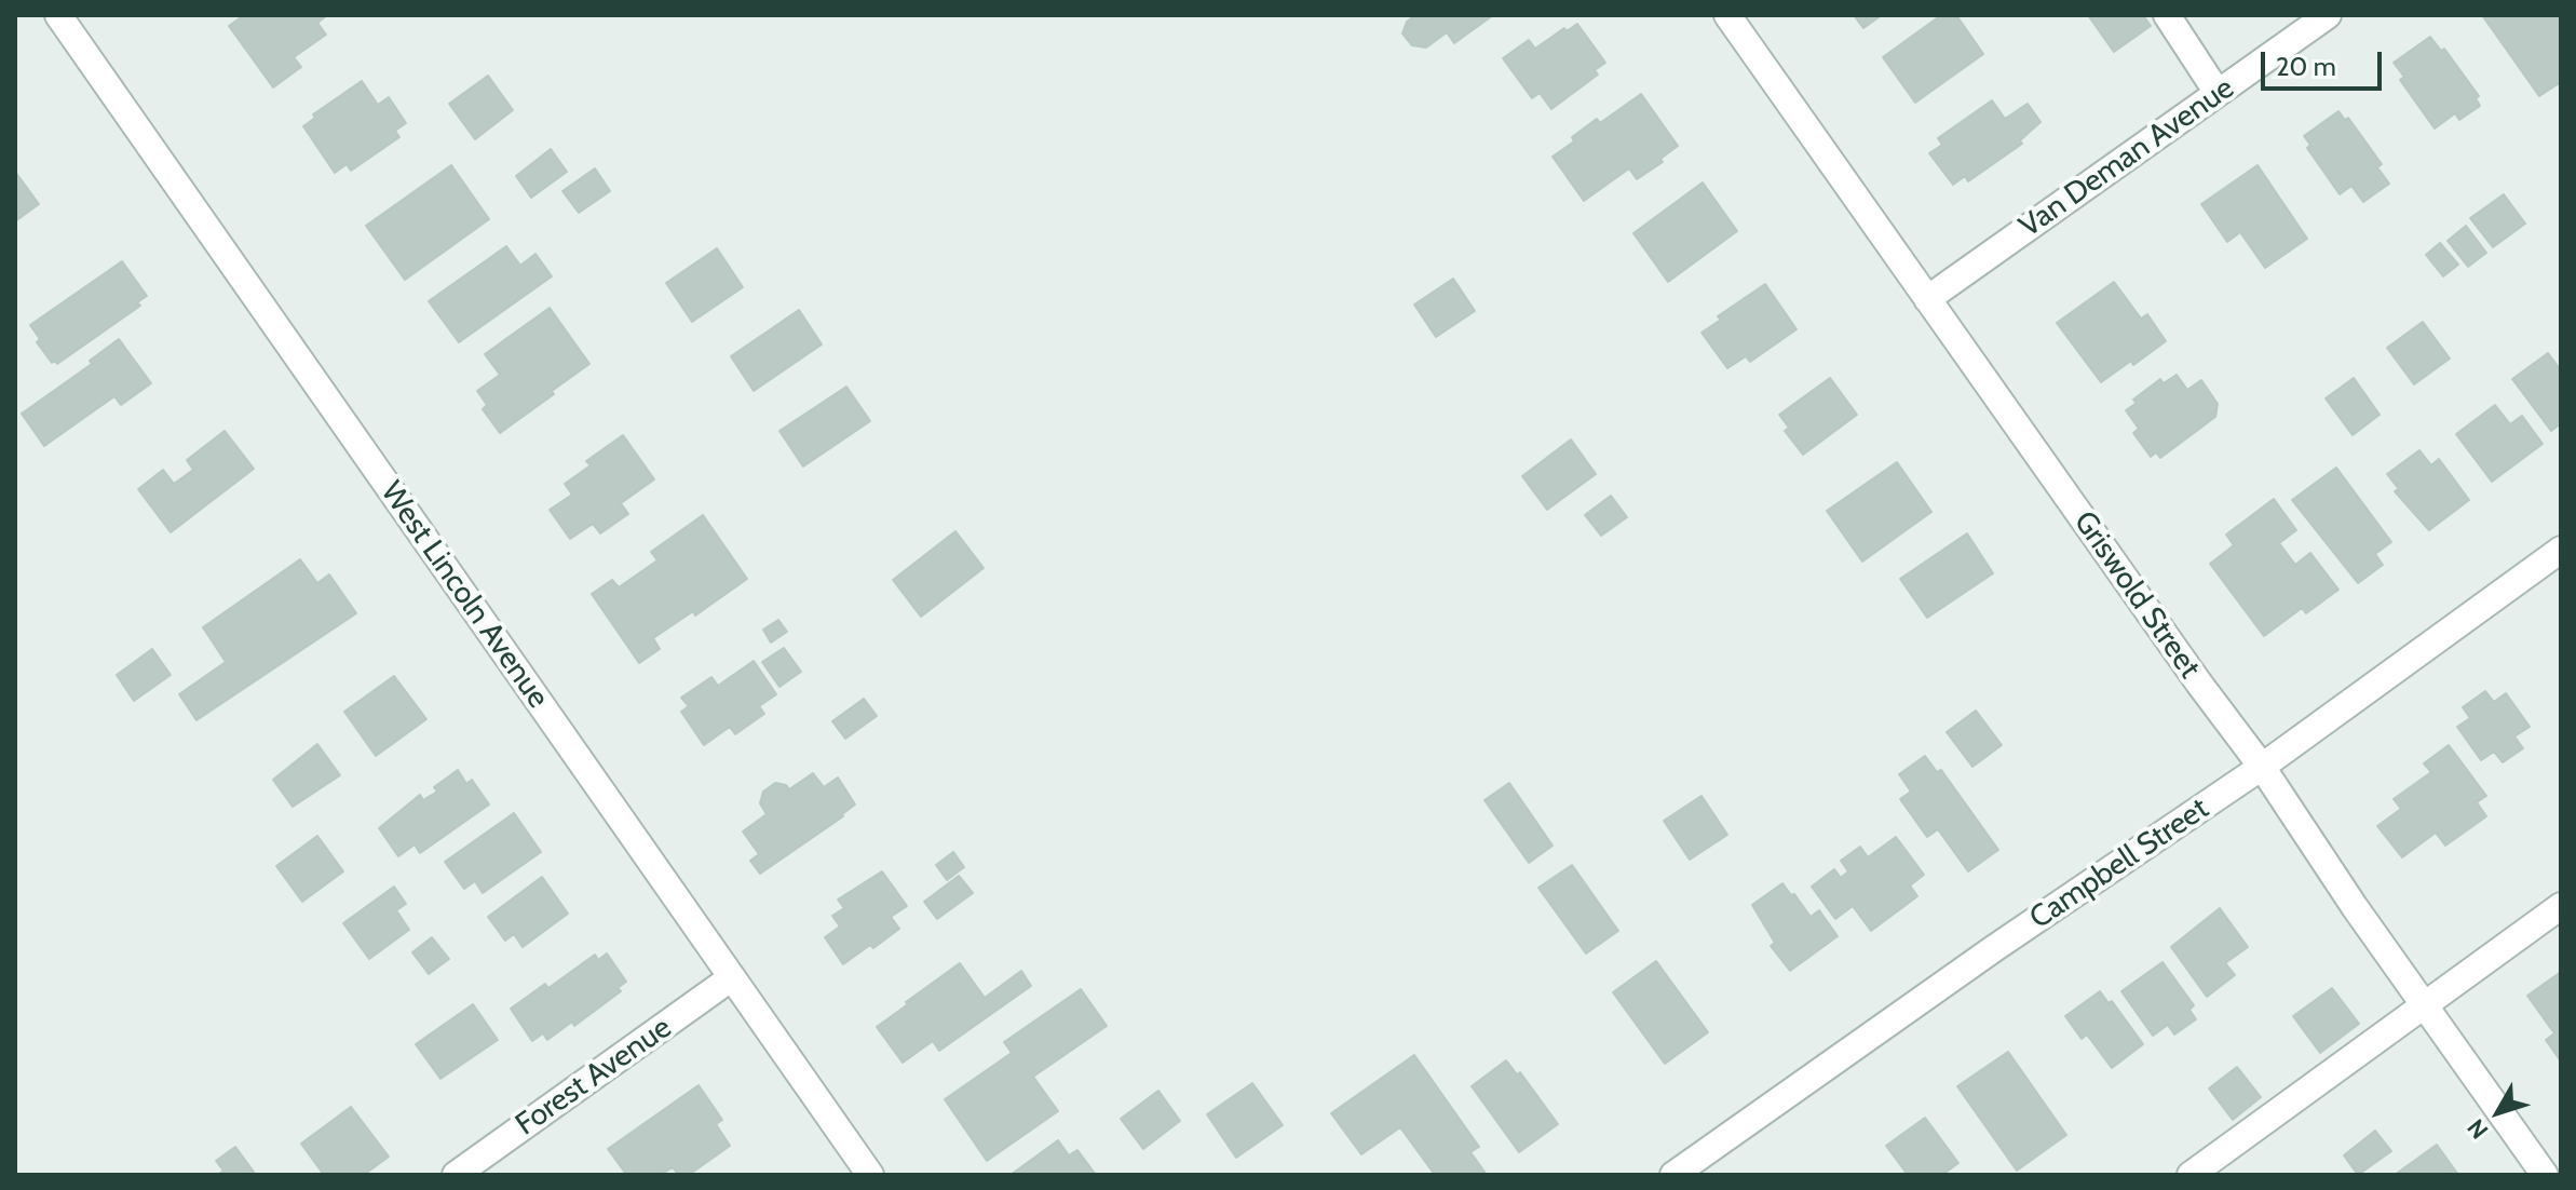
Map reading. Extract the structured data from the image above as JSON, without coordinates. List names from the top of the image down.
{
  "streets": {
    "street": [
      "Van Deman Avenue",
      "West Lincoln Avenue",
      "Griswold Street",
      "Campbell Street",
      "Forest Avenue"
    ]
  },
  "crossings": [
    ["Van Deman Avenue", "Griswold Street"],
    ["West Lincoln Avenue", "Forest Avenue"],
    ["Griswold Street", "Campbell Street"]
  ],
  "scale_bar": "20 m",
  "north": "bottom left"
}
